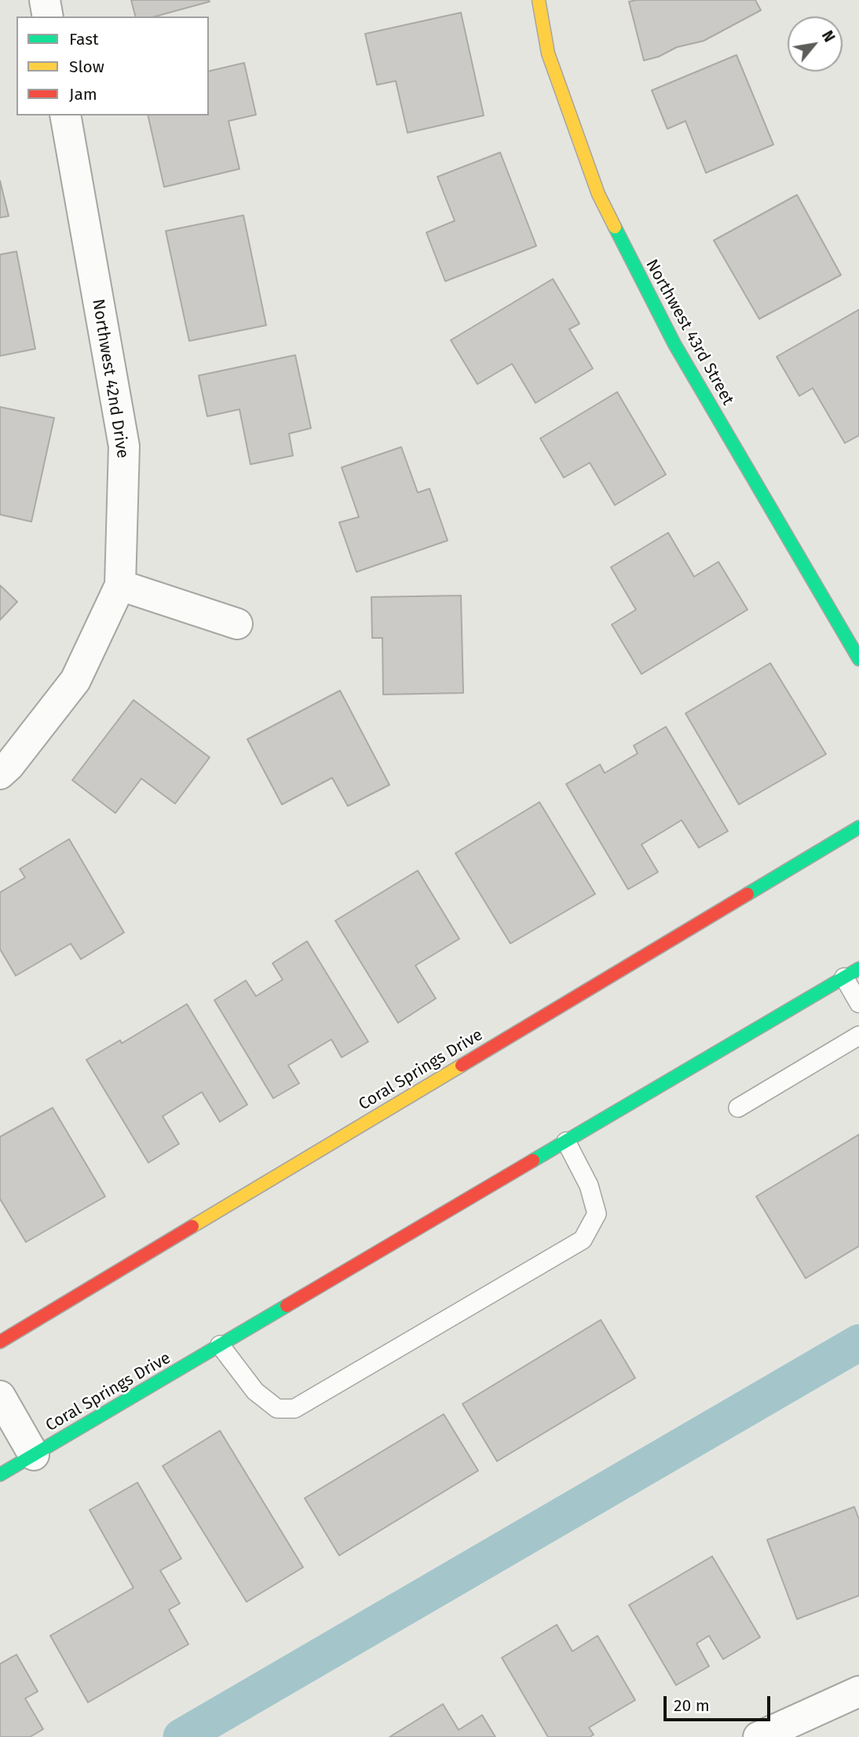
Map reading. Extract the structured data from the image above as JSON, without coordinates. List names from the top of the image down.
{
  "streets": {
    "main road": ["Northwest 43rd Street", "Coral Springs Drive"],
    "street": ["Northwest 42nd Drive"]
  },
  "legend": ["Fast", "Slow", "Jam"],
  "scale_bar": "20 m",
  "north": "top right"
}
